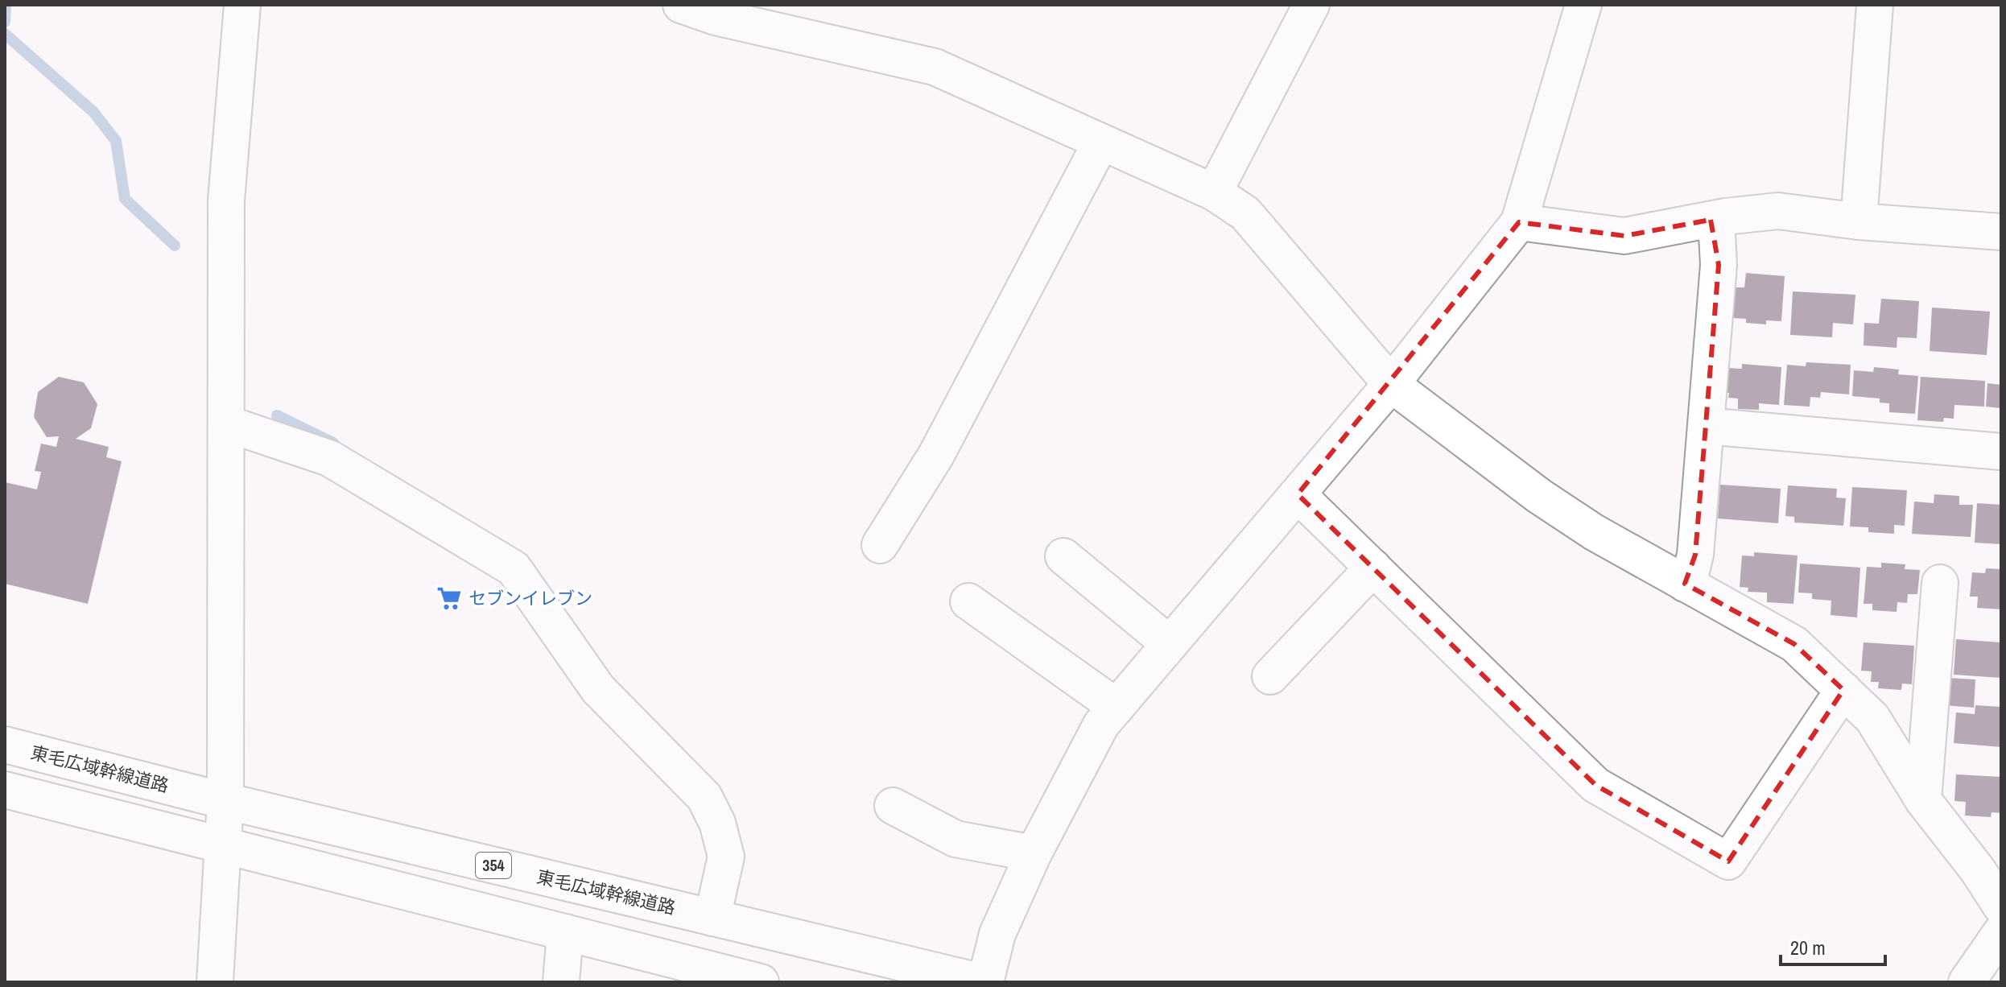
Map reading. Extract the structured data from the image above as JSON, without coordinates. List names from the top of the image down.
{
  "streets": {
    "main road": ["東毛広域幹線道路", "354"]
  },
  "places": {
    "supermarket": ["セブンイレブン"]
  },
  "scale_bar": "20 m"
}
